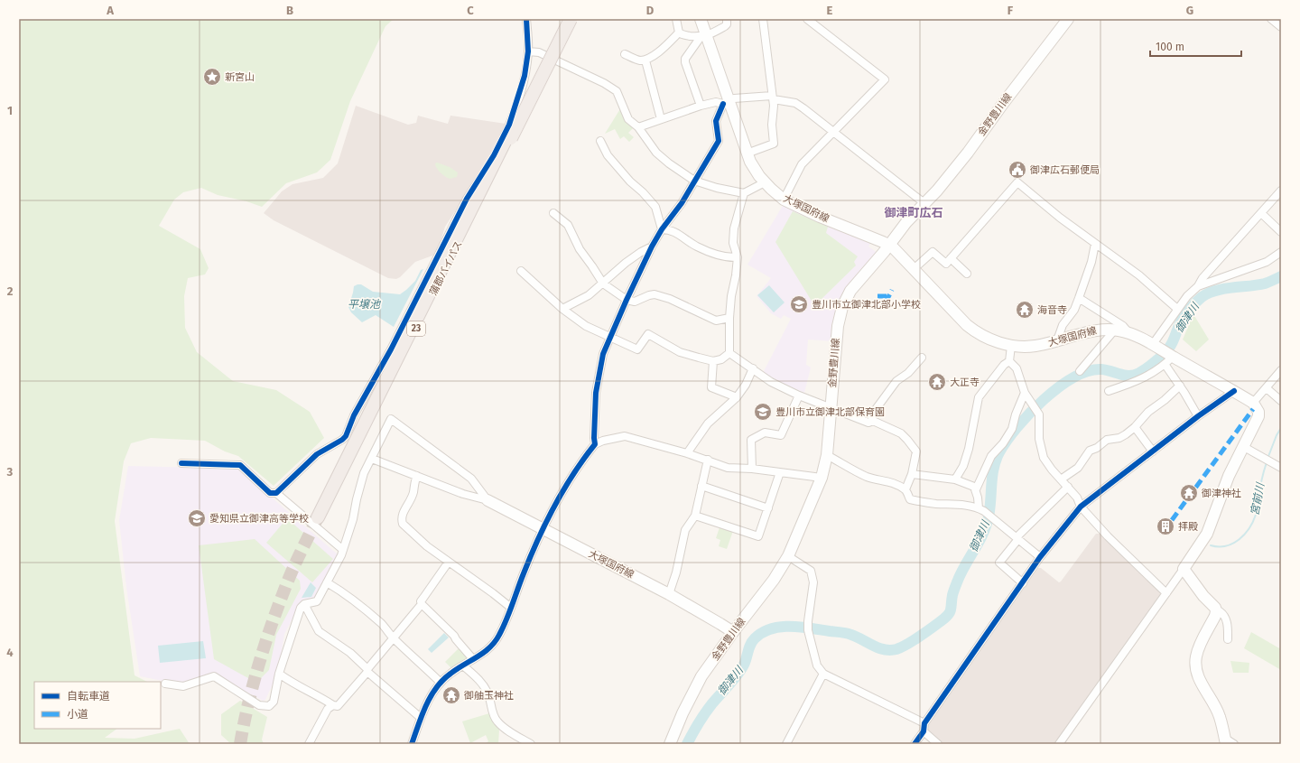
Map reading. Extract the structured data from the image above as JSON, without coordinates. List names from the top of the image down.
{
  "streets": {
    "highway": ["蒲郡バイパス", "23"],
    "main road": ["金野豊川線", "大塚国府線"]
  },
  "crossings": [
    ["金野豊川線", "大塚国府線"]
  ],
  "districts": ["御津町広石"],
  "water": ["平壌池", "御津川", "宮前川"],
  "places": {
    "place": ["新宮山"],
    "public building": ["御津広石郵便局"],
    "school or university": ["豊川市立御津北部小学校", "豊川市立御津北部保育園", "愛知県立御津高等学校"],
    "temple": [
      "海音寺",
      "大正寺",
      "御津神社",
      "御舳玉神社"
    ],
    "building": ["拝殿"]
  },
  "legend": ["自転車道", "小道"],
  "scale_bar": "100 m",
  "grid": {
    "columns": [
      "A",
      "B",
      "C",
      "D",
      "E",
      "F",
      "G"
    ],
    "rows": [
      "1",
      "2",
      "3",
      "4"
    ]
  }
}
